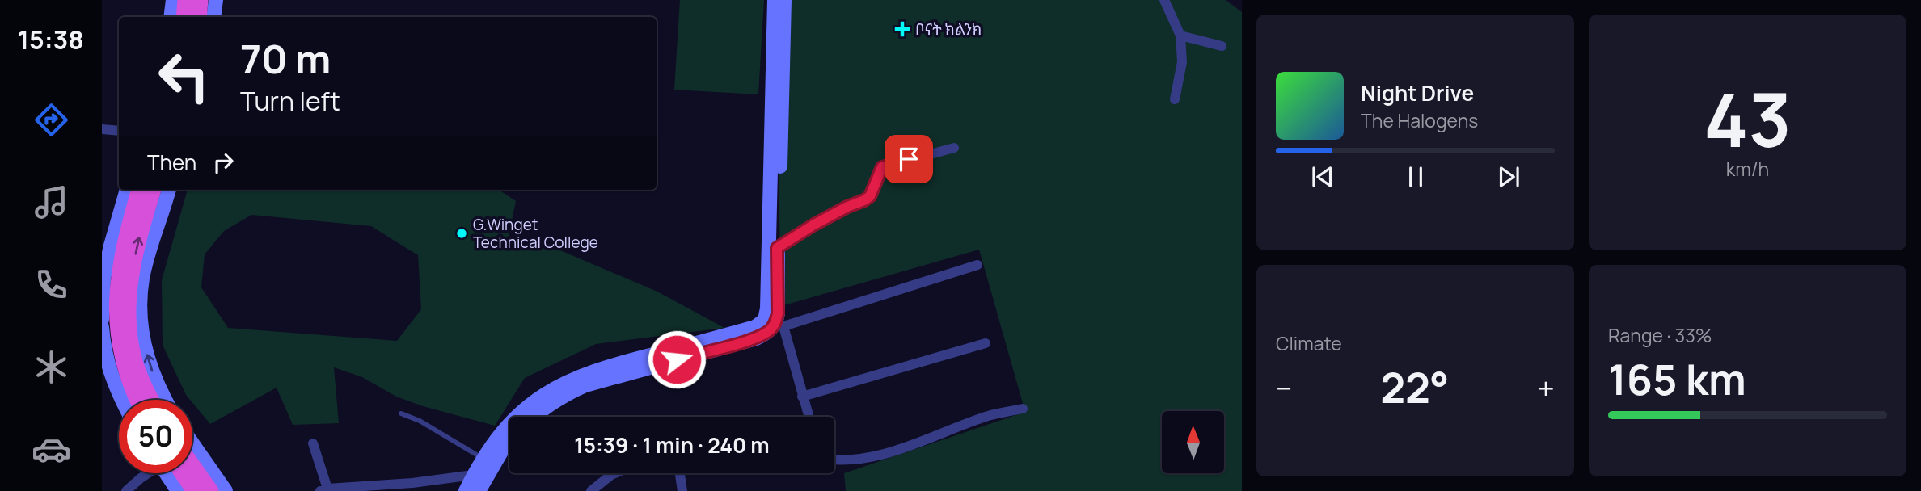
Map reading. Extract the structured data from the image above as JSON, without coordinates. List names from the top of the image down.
{
  "places": {
    "health": ["ቦናት ክልንክ"],
    "other": ["G.Winget Technical College"]
  },
  "north": "top",
  "page": {
    "tabs": "15:38",
    "tile": [
      ["43", "km/h"],
      "Climate",
      ["Range · 33%", "165 km"]
    ],
    "turn": ["70 m", "Turn left"],
    "song": ["Night Drive", "The Halogens"],
    "then": "Then",
    "heat": ["−", "22°", "+"],
    "limit": "50",
    "trip": "15:39 · 1 min · 240 m"
  }
}
